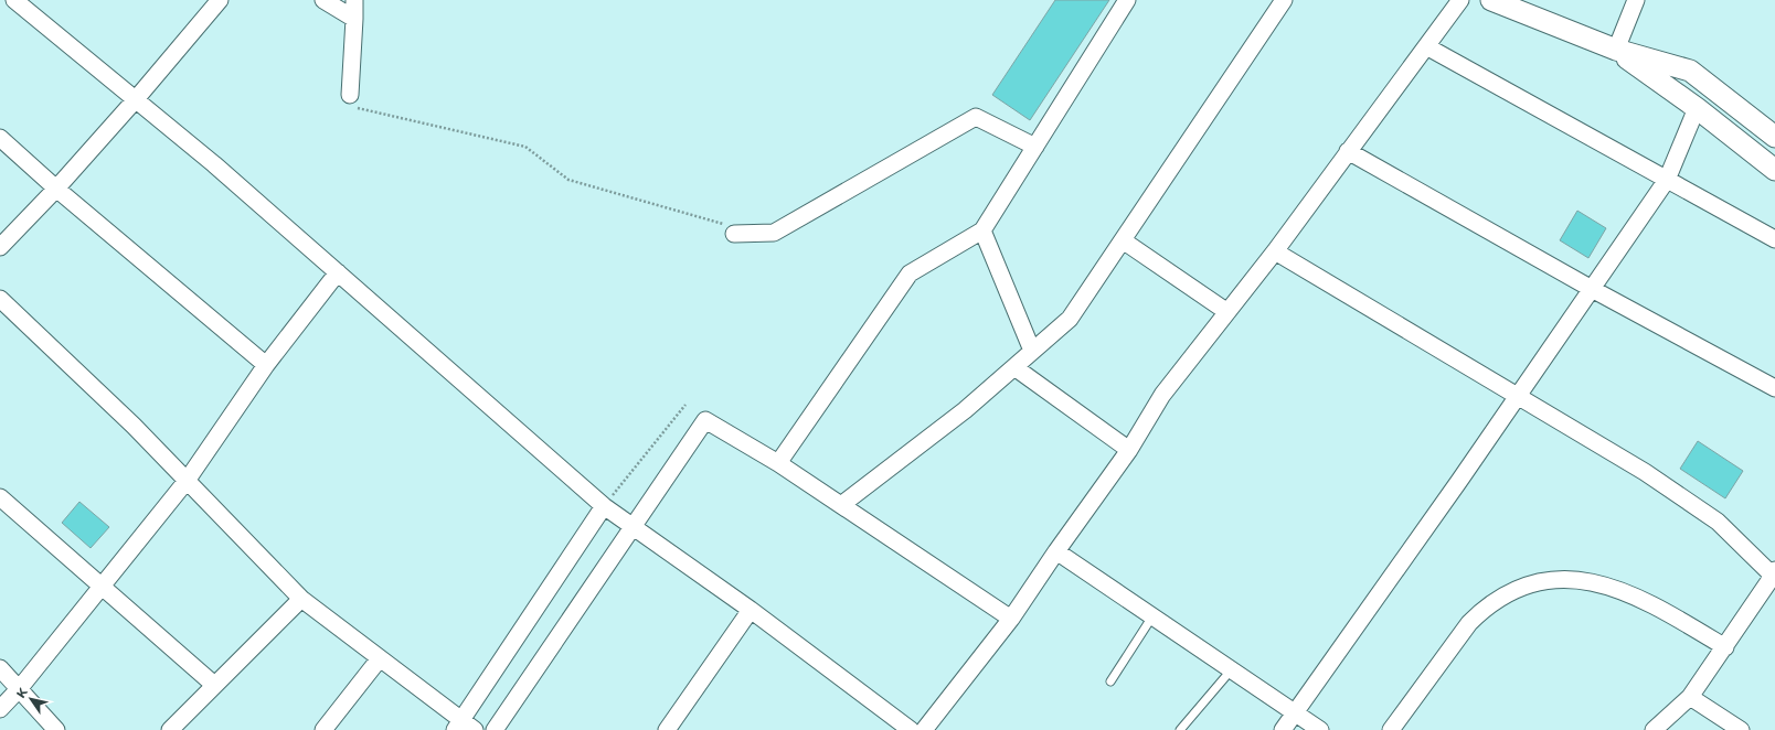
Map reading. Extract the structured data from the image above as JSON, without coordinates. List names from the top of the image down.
{
  "north": "top left"
}
